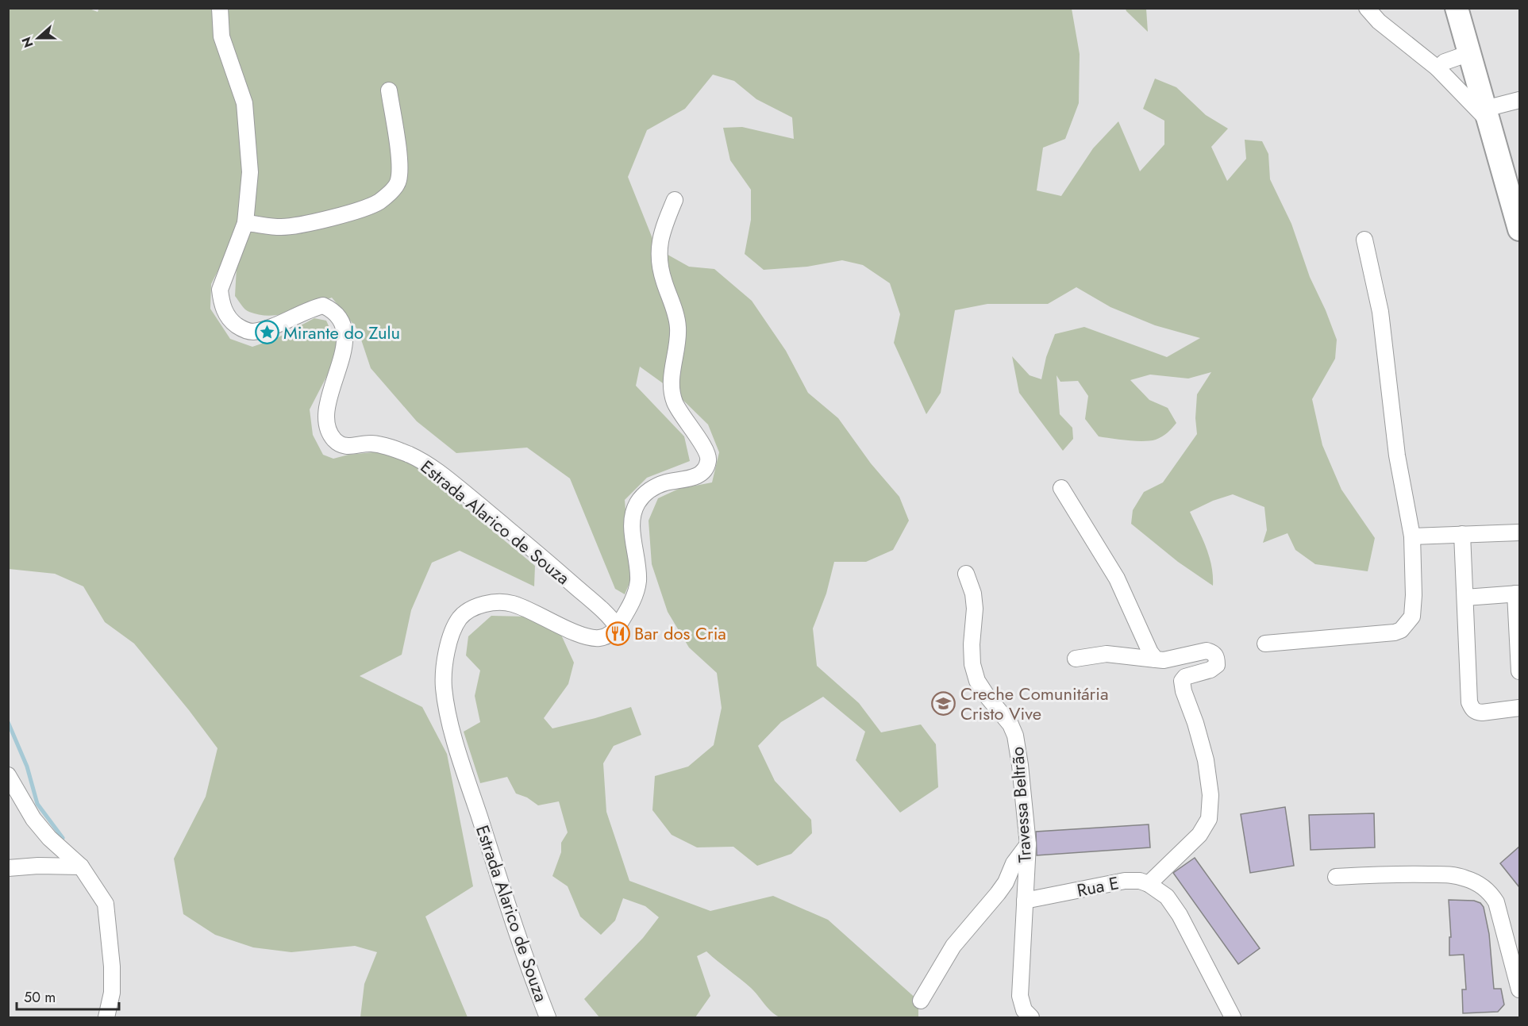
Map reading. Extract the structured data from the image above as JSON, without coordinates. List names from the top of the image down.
{
  "streets": {
    "street": ["Estrada Alarico de Souza", "Travessa Beltrão", "Rua E"]
  },
  "crossings": [
    ["Travessa Beltrão", "Rua E"]
  ],
  "places": {
    "place": ["Mirante do Zulu"],
    "restaurant": ["Bar dos Cria"],
    "school or university": ["Creche Comunitária Cristo Vive"]
  },
  "scale_bar": "50 m",
  "north": "left"
}
